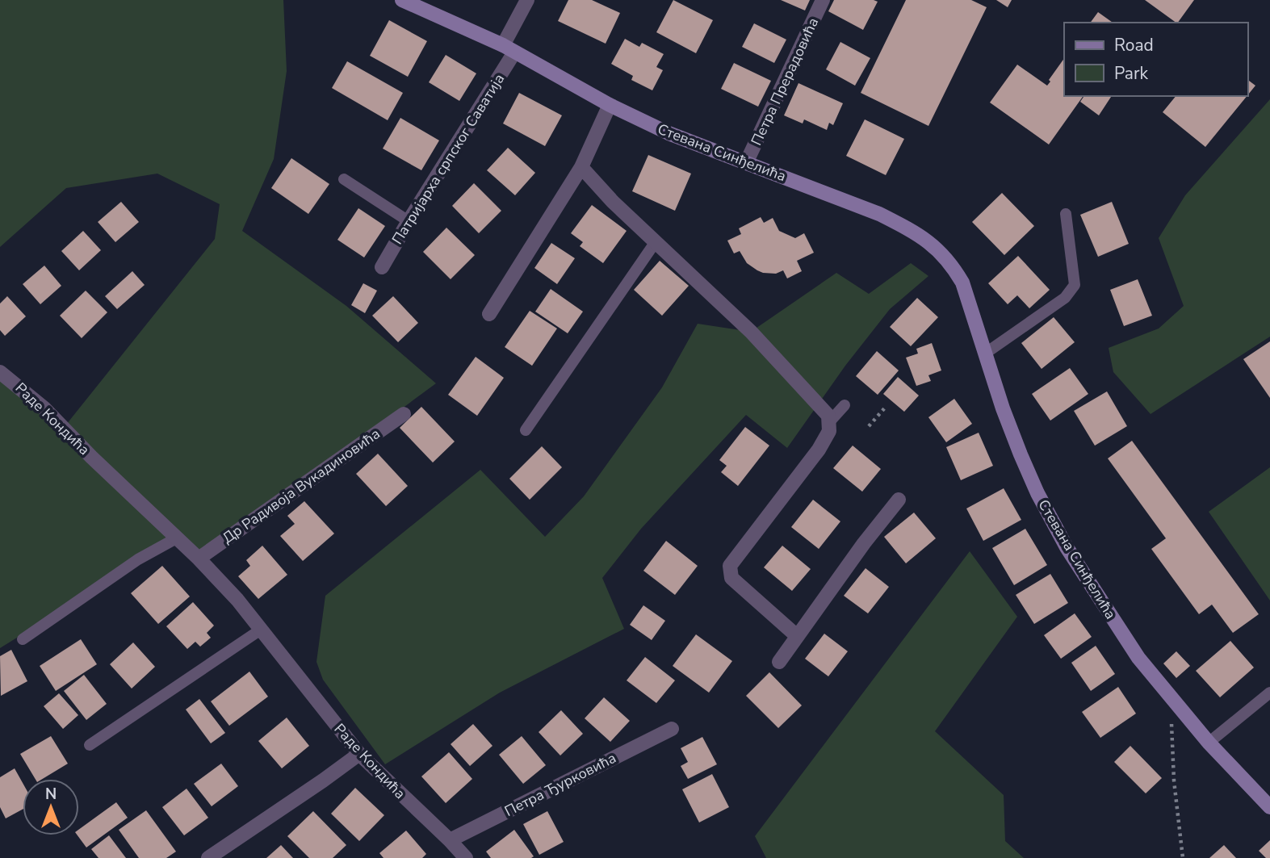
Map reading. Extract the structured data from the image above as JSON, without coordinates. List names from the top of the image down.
{
  "streets": {
    "street": [
      "Петра Прерадовића",
      "Стевана Синђелића",
      "Патријарха српског Саватија",
      "Раде Кондића",
      "Др Радивоја Вукадиновића",
      "Петра Ђурковића"
    ]
  },
  "crossings": [
    ["Петра Прерадовића", "Стевана Синђелића"],
    ["Стевана Синђелића", "Патријарха српског Саватија"],
    ["Раде Кондића", "Др Радивоја Вукадиновића"],
    ["Раде Кондића", "Петра Ђурковића"]
  ],
  "legend": ["Road", "Park"],
  "north": "top"
}
